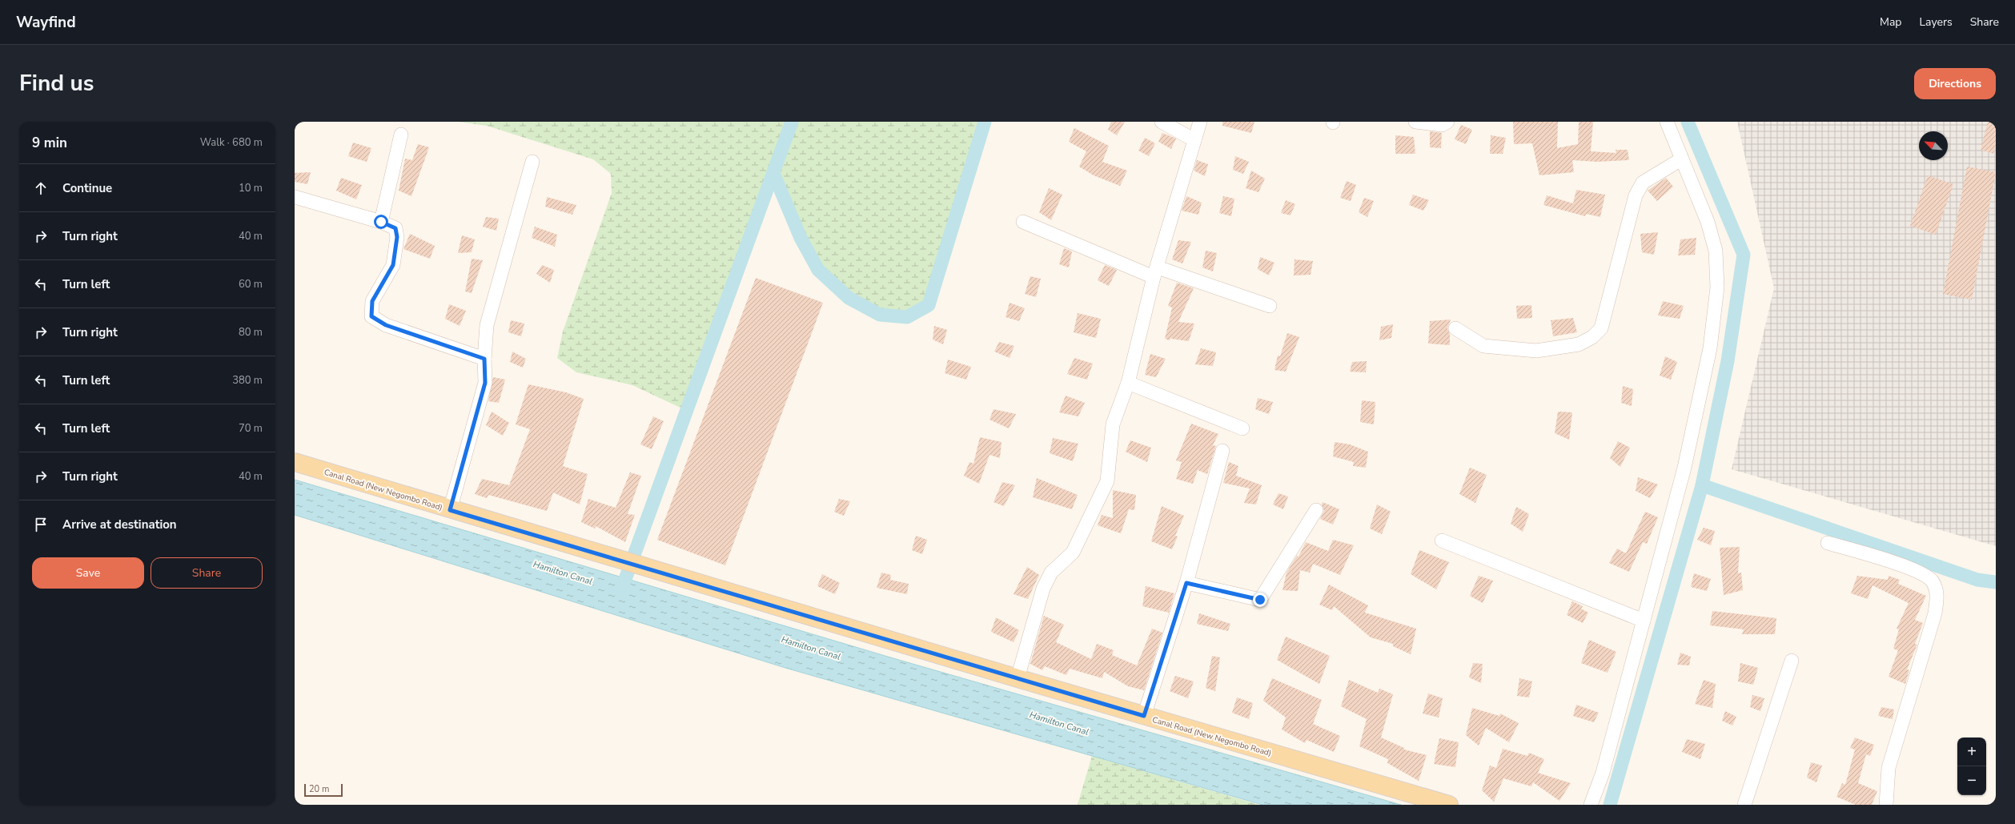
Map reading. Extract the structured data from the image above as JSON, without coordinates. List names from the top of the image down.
{
  "streets": {
    "main road": ["Canal Road (New Negombo Road)"]
  },
  "water": ["Hamilton Canal"],
  "scale_bar": "20 m",
  "north": "top left",
  "page": {
    "header": "Wayfind",
    "nav": ["Map", "Layers", "Share"],
    "title": "Find us",
    "buttons": [
      "Directions",
      ["Save", "Share"]
    ],
    "heading": ["9 min", "Walk · 680 m"],
    "list": [
      ["Continue", "10 m"],
      ["Turn right", "40 m"],
      ["Turn left", "60 m"],
      ["Turn right", "80 m"],
      ["Turn left", "380 m"],
      ["Turn left", "70 m"],
      ["Turn right", "40 m"],
      "Arrive at destination"
    ],
    "map_buttons": ["+", "−"],
    "scale": "20 m"
  }
}
